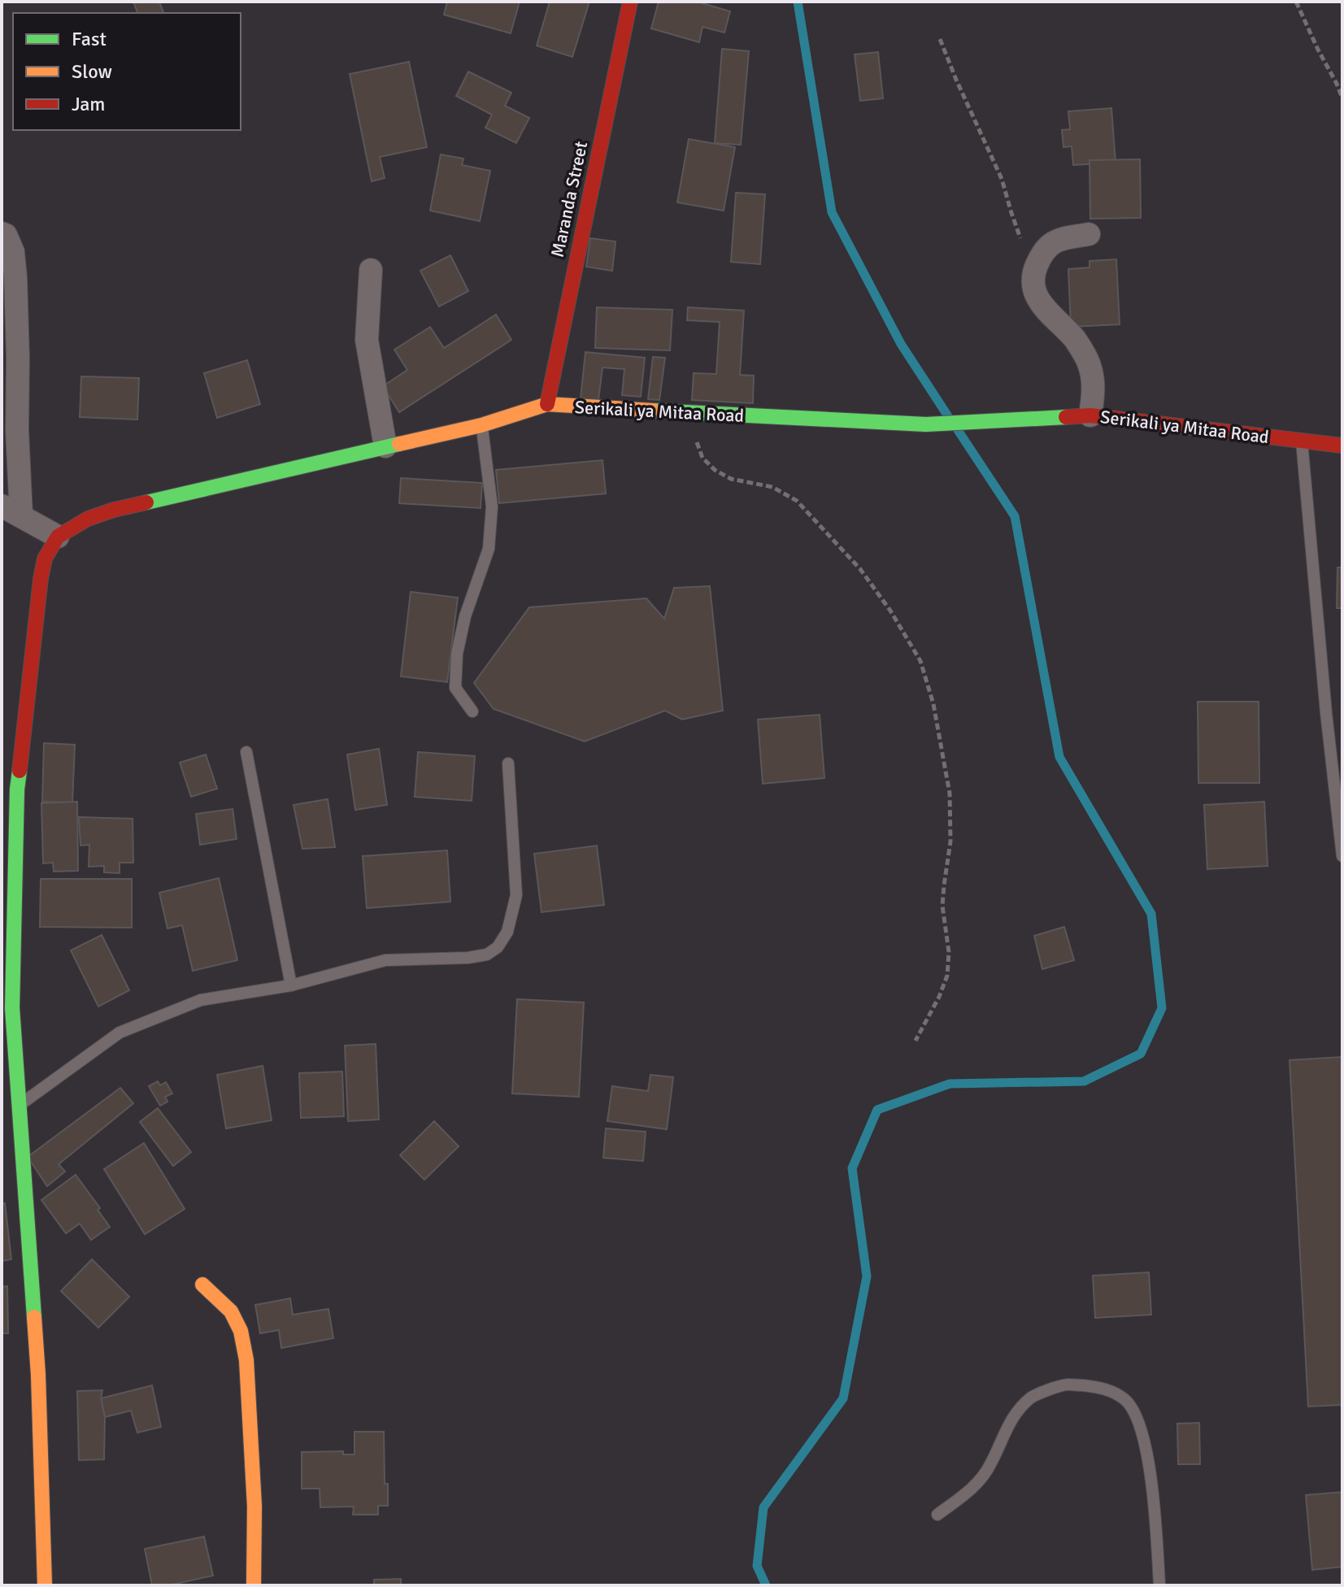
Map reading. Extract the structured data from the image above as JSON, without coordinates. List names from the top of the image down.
{
  "streets": {
    "street": ["Maranda Street", "Serikali ya Mitaa Road"]
  },
  "crossings": [
    ["Maranda Street", "Serikali ya Mitaa Road"]
  ],
  "legend": ["Fast", "Slow", "Jam"]
}
